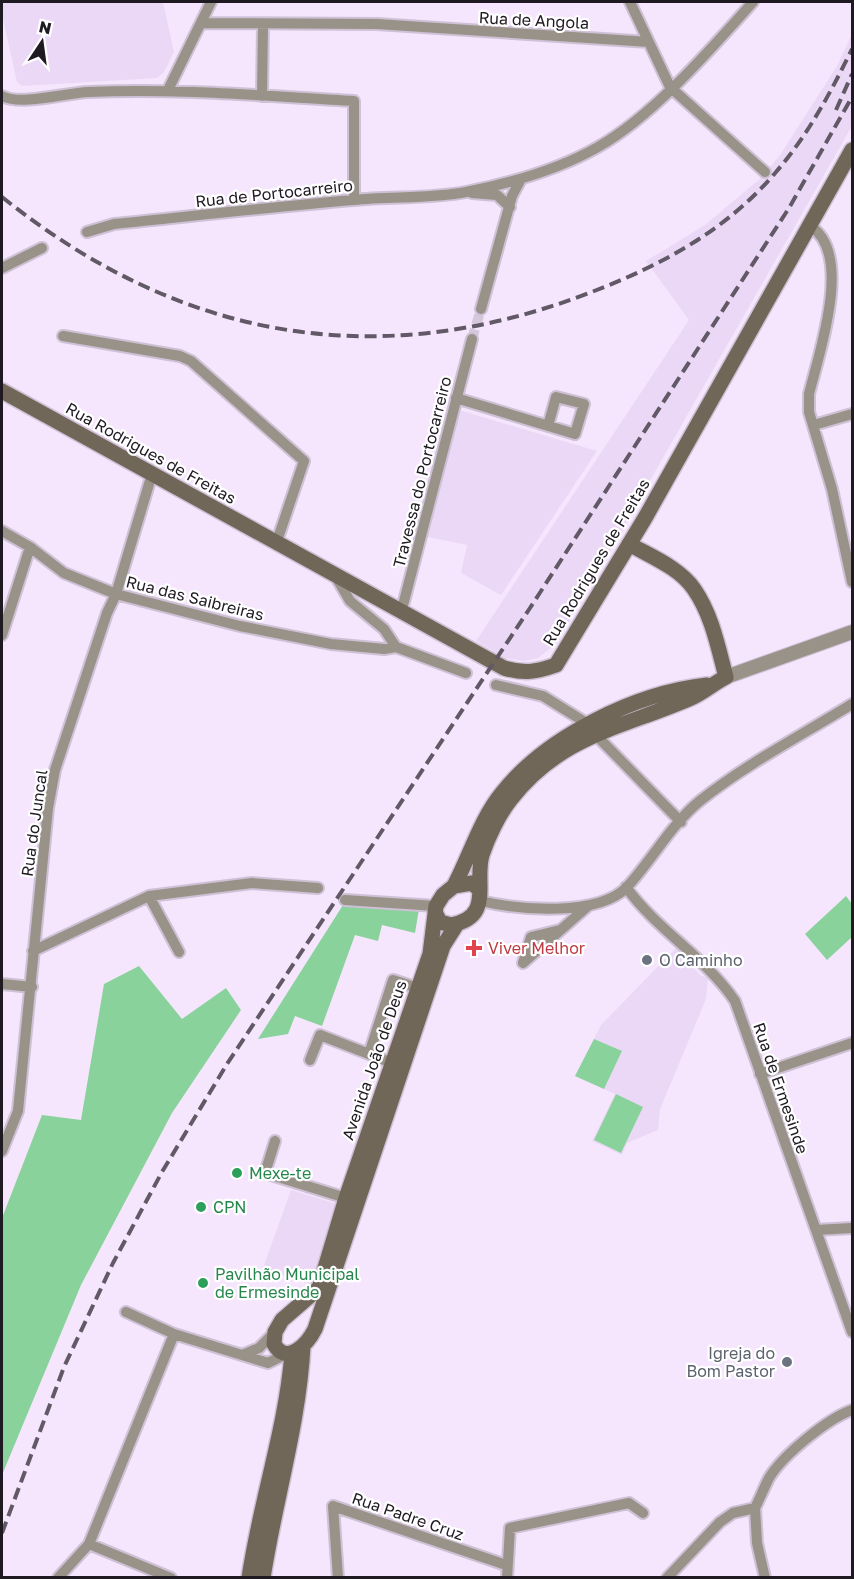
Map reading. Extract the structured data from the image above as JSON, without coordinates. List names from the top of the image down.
{
  "streets": {
    "main road": ["Rua Rodrigues de Freitas", "Avenida João de Deus"],
    "street": [
      "Rua de Angola",
      "Rua de Portocarreiro",
      "Travessa do Portocarreiro",
      "Rua das Saibreiras",
      "Rua do Juncal",
      "Rua de Ermesinde",
      "Rua Padre Cruz"
    ]
  },
  "crossings": [
    ["Rua Rodrigues de Freitas", "Travessa do Portocarreiro"],
    ["Rua Rodrigues de Freitas", "Rua do Juncal"],
    ["Rua das Saibreiras", "Rua do Juncal"]
  ],
  "places": {
    "health": ["Viver Melhor"],
    "other": [
      "O Caminho",
      "Mexe-te",
      "CPN",
      "Pavilhão Municipal de Ermesinde",
      "Igreja do Bom Pastor"
    ]
  },
  "north": "top"
}
